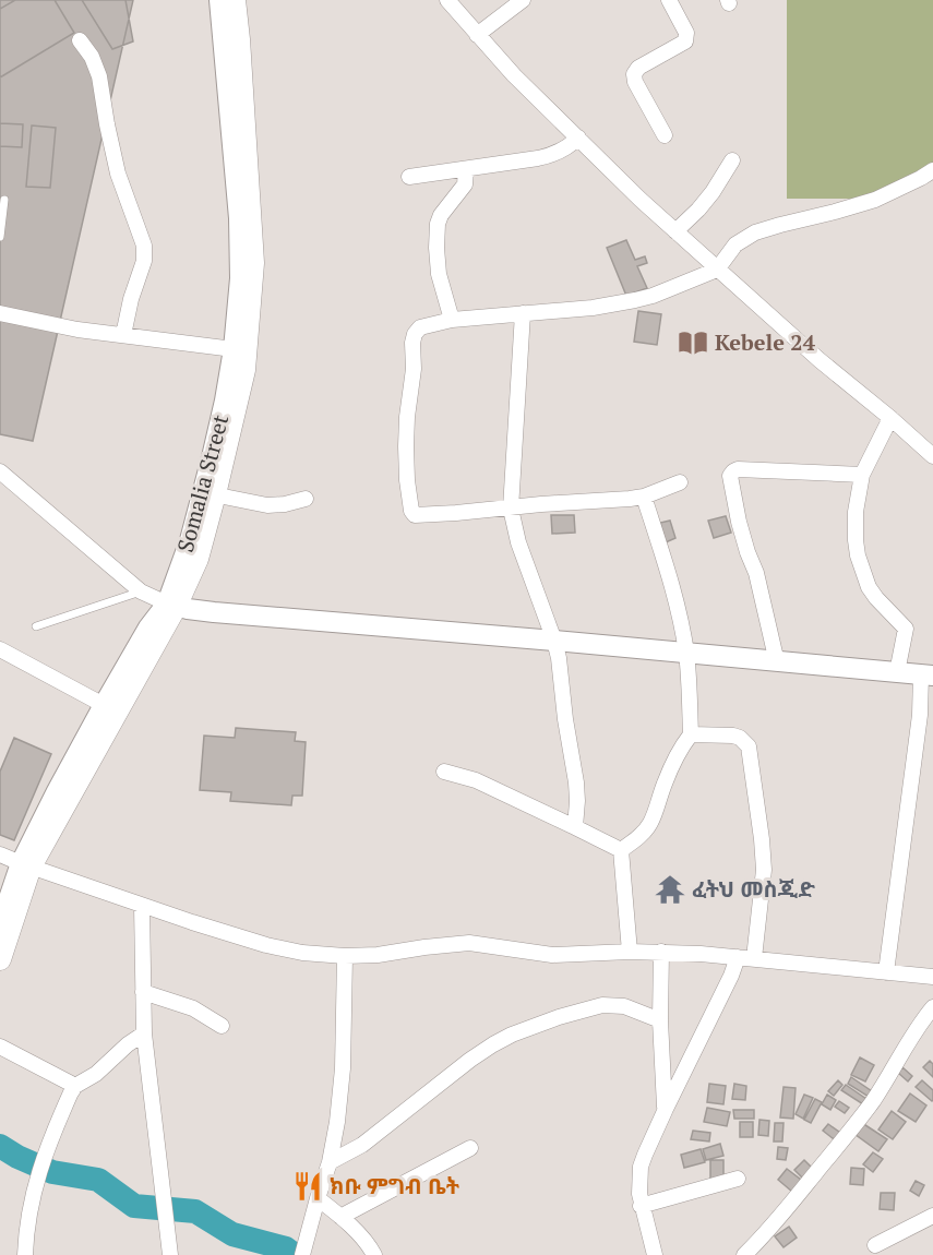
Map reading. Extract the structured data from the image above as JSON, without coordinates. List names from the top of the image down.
{
  "streets": {
    "main road": ["Somalia Street"]
  },
  "places": {
    "library": ["Kebele 24"],
    "temple": ["ፈትህ መስጂድ"],
    "restaurant": ["ክቡ ምግብ ቤት"]
  }
}
